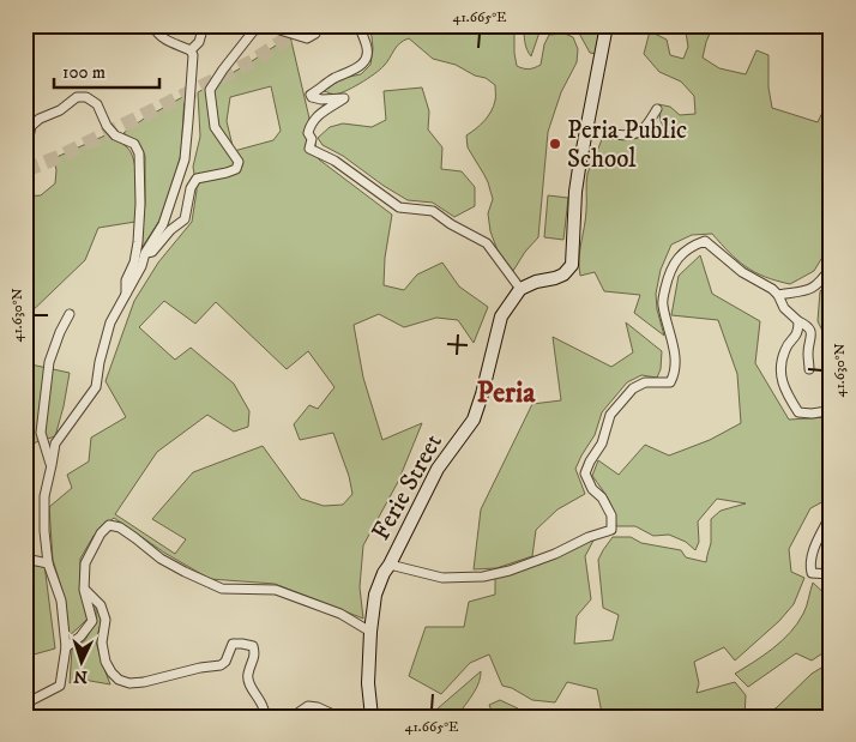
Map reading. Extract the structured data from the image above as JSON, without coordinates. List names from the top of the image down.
{
  "streets": {
    "street": ["Ferie Street"]
  },
  "districts": ["Peria"],
  "places": ["Peria Public School"],
  "scale_bar": "100 m",
  "north": "bottom",
  "coordinates": ["41.665°E", "41.630°N"]
}
